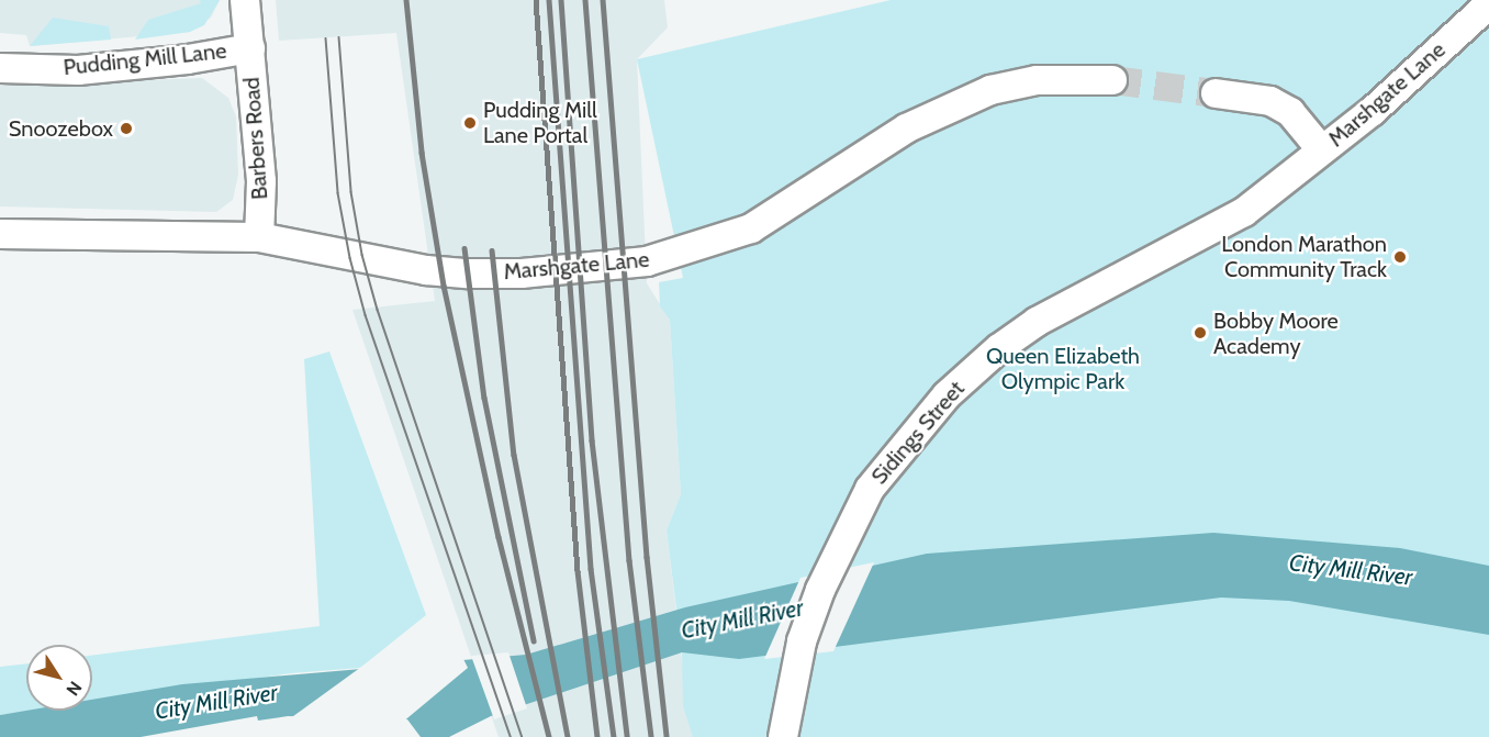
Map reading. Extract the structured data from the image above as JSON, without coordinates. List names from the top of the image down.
{
  "streets": {
    "street": [
      "Pudding Mill Lane",
      "Marshgate Lane",
      "Barbers Road",
      "Sidings Street"
    ]
  },
  "crossings": [
    ["Pudding Mill Lane", "Barbers Road"],
    ["Marshgate Lane", "Barbers Road"],
    ["Marshgate Lane", "Sidings Street"]
  ],
  "water": ["City Mill River"],
  "parks": ["Queen Elizabeth Olympic Park"],
  "places": [
    "Pudding Mill Lane Portal",
    "Snoozebox",
    "London Marathon Community Track",
    "Bobby Moore Academy"
  ],
  "north": "bottom right"
}
